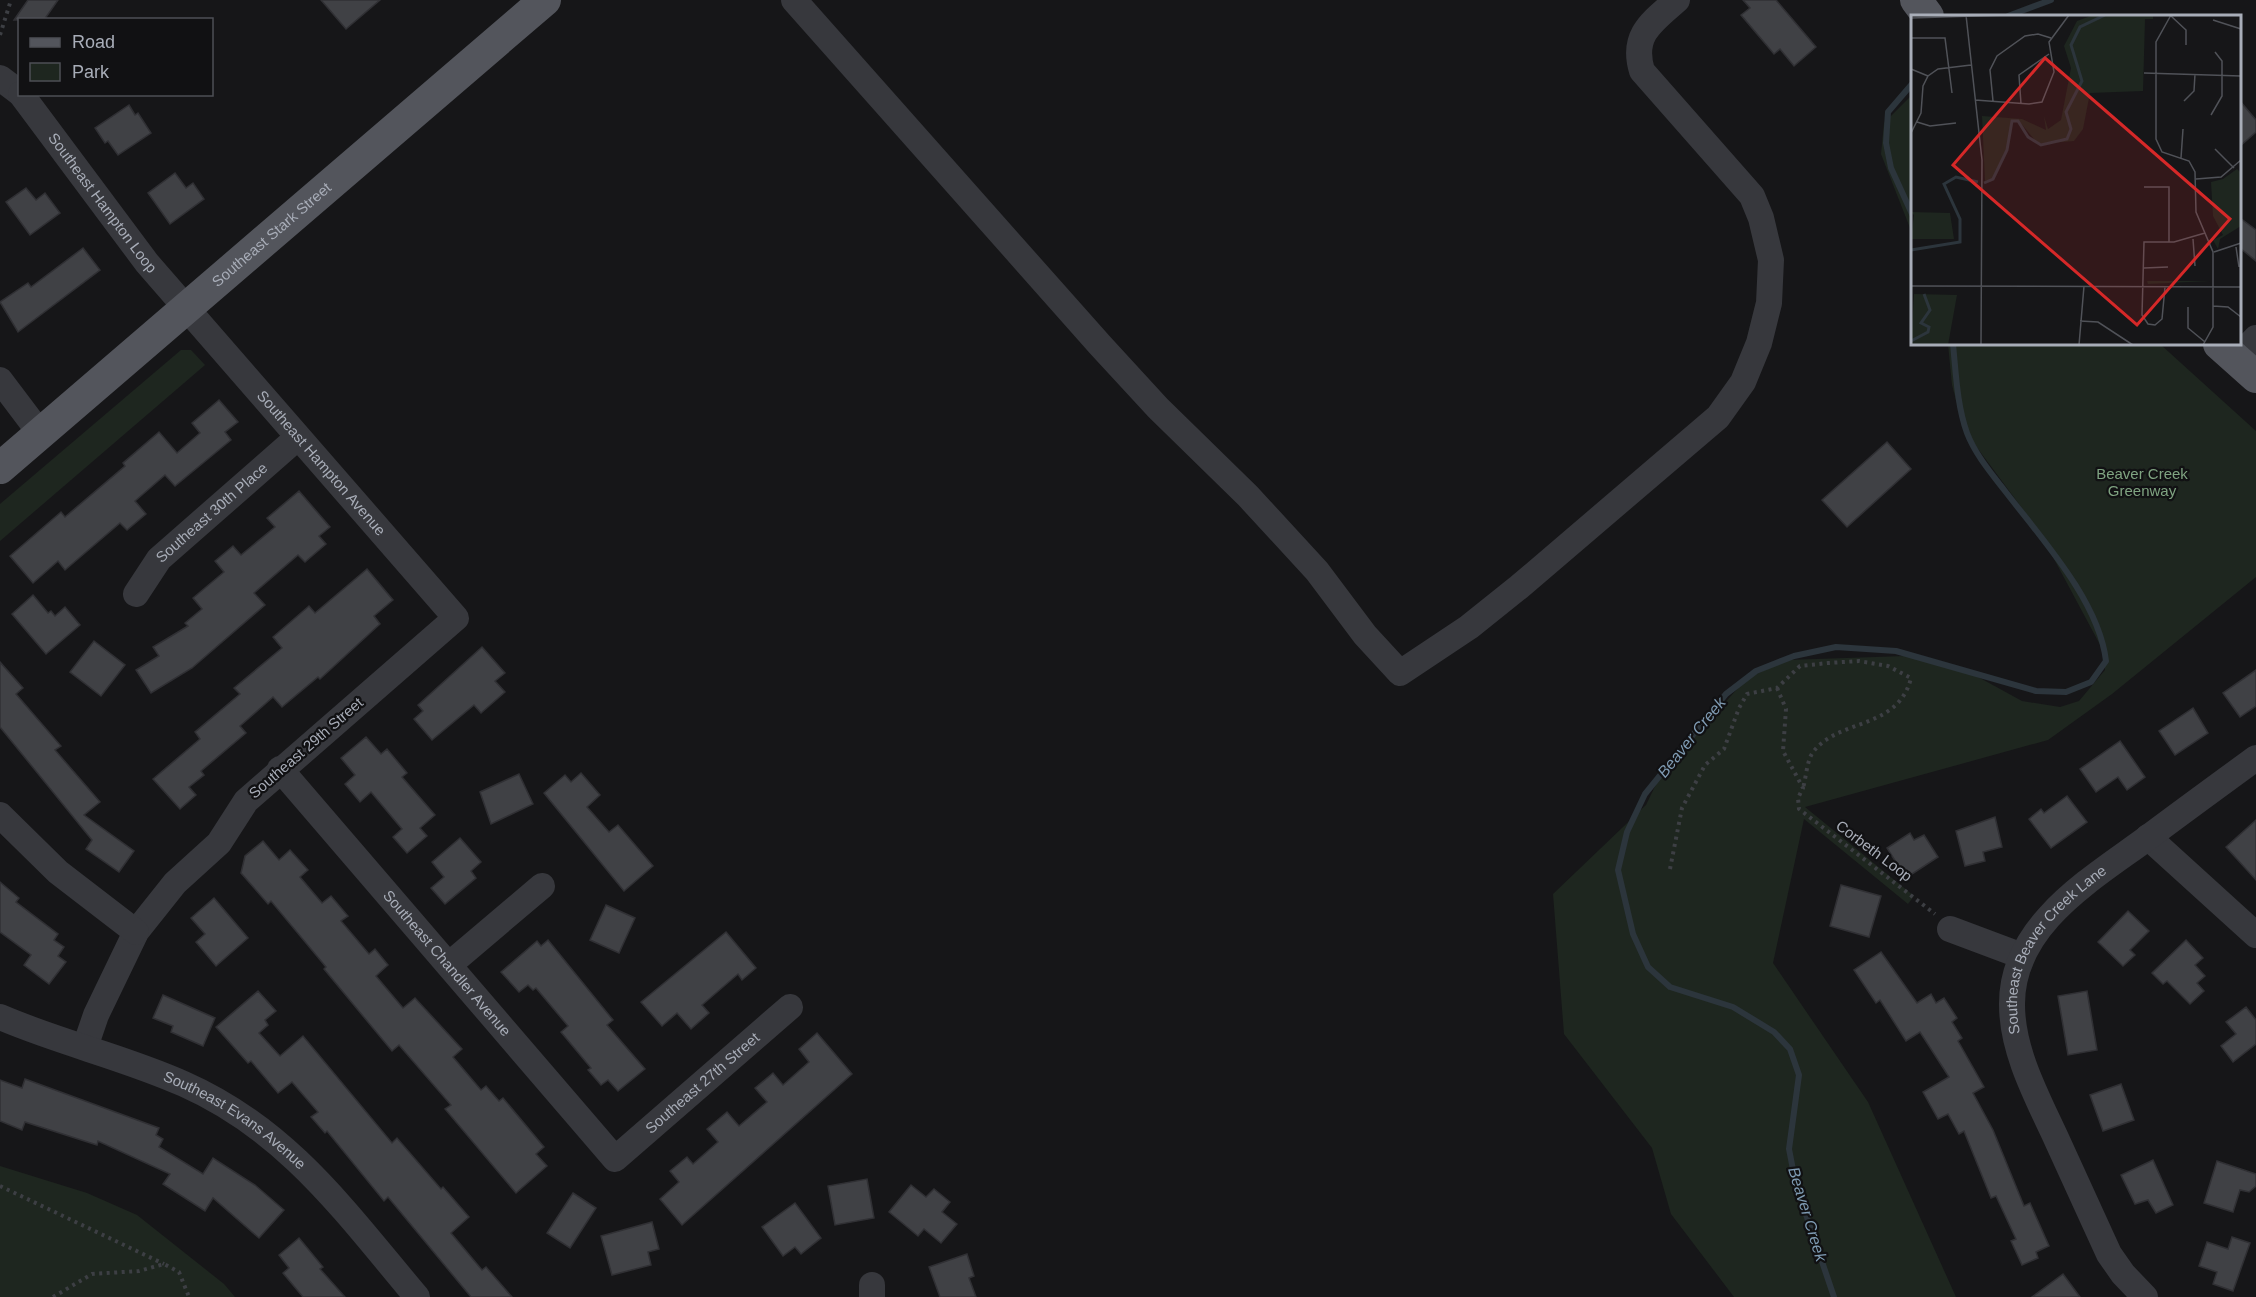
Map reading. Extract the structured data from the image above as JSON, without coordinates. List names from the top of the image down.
{
  "streets": {
    "main road": ["Southeast Stark Street"],
    "street": [
      "Southeast Hampton Loop",
      "Southeast Hampton Avenue",
      "Southeast 30th Place",
      "Southeast 29th Street",
      "Southeast Beaver Creek Lane",
      "Southeast Chandler Avenue",
      "Southeast 27th Street",
      "Southeast Evans Avenue"
    ],
    "path": ["Corbeth Loop"]
  },
  "crossings": [
    ["Southeast Hampton Loop", "Southeast Stark Street"],
    ["Southeast Hampton Loop", "Southeast Hampton Avenue"],
    ["Southeast Stark Street", "Southeast Hampton Avenue"],
    ["Southeast Hampton Avenue", "Southeast 30th Place"],
    ["Southeast Hampton Avenue", "Southeast 29th Street"],
    ["Southeast 29th Street", "Southeast Chandler Avenue"],
    ["Southeast 29th Street", "Southeast Evans Avenue"],
    ["Southeast Chandler Avenue", "Southeast 27th Street"]
  ],
  "water": ["Beaver Creek"],
  "parks": ["Beaver Creek Greenway"],
  "legend": ["Road", "Park"]
}
